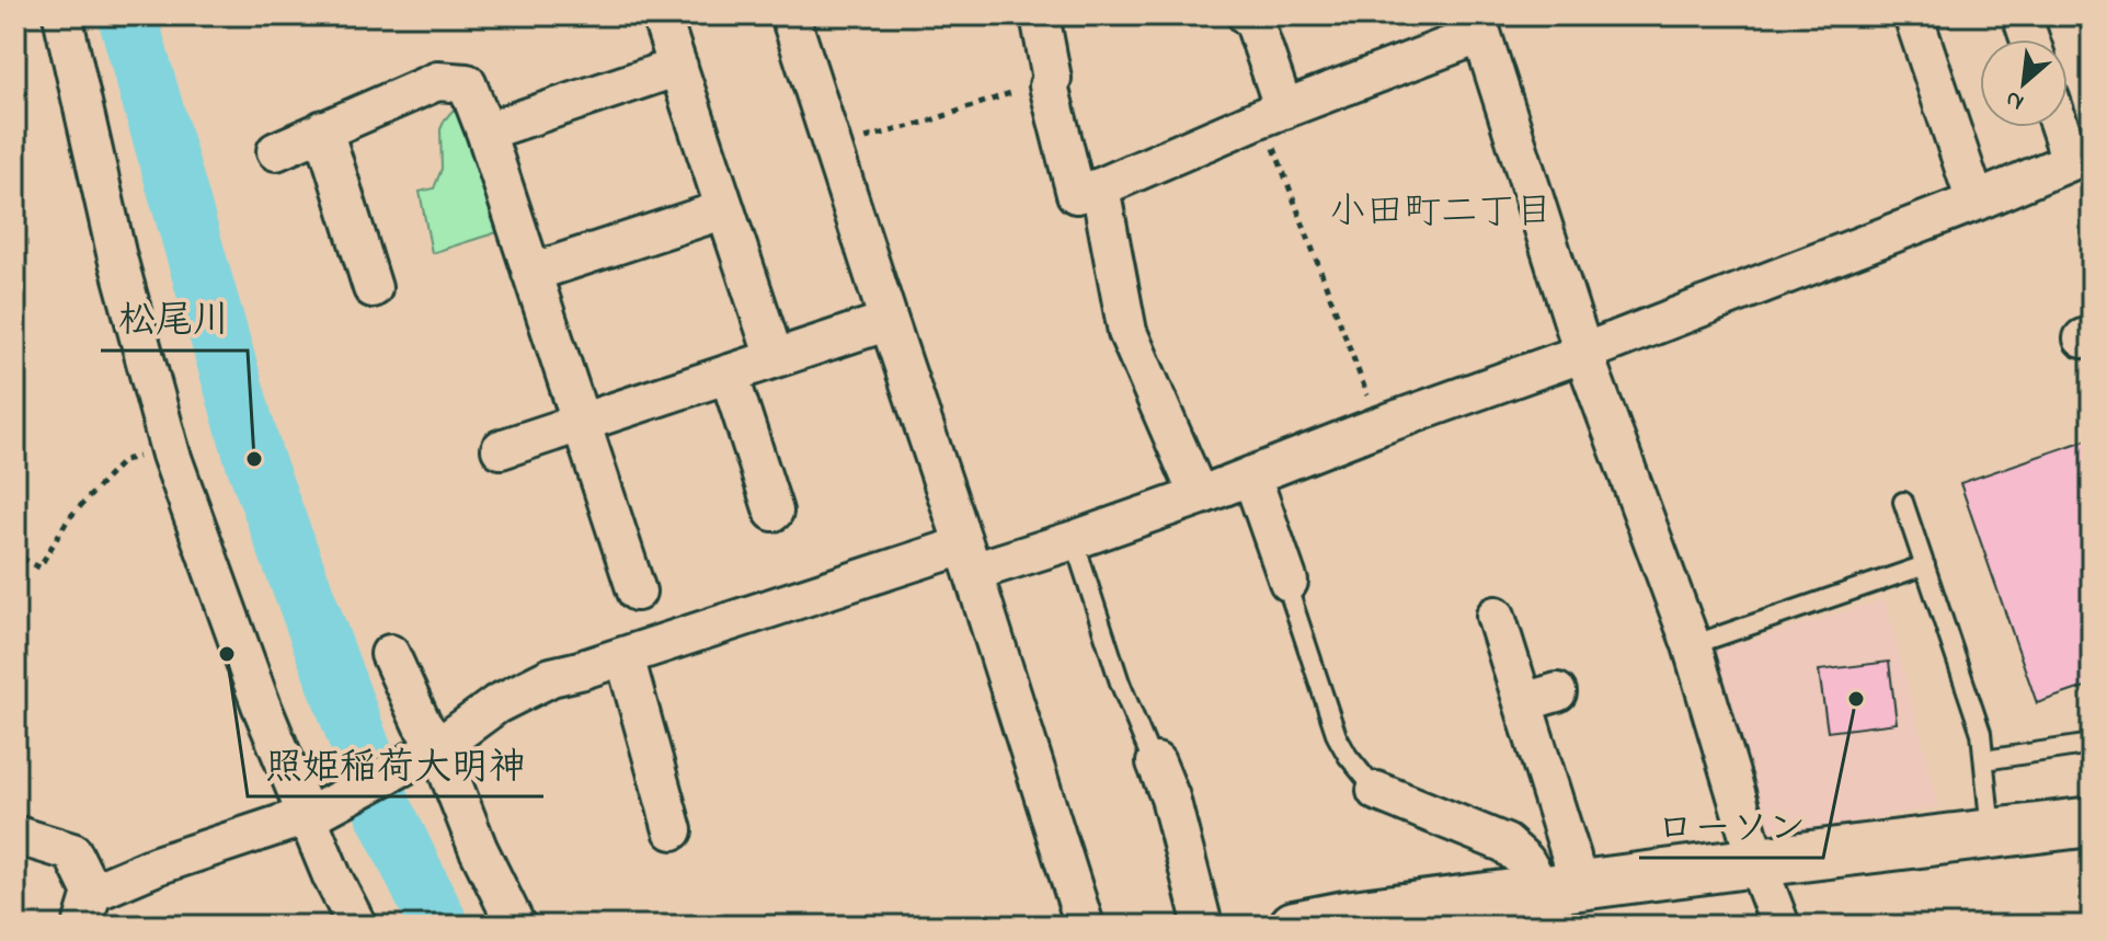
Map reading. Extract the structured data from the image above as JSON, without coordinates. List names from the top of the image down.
{
  "districts": ["小田町二丁目"],
  "places": ["松尾川", "照姫稲荷大明神", "ローソン"],
  "north": "bottom left"
}
